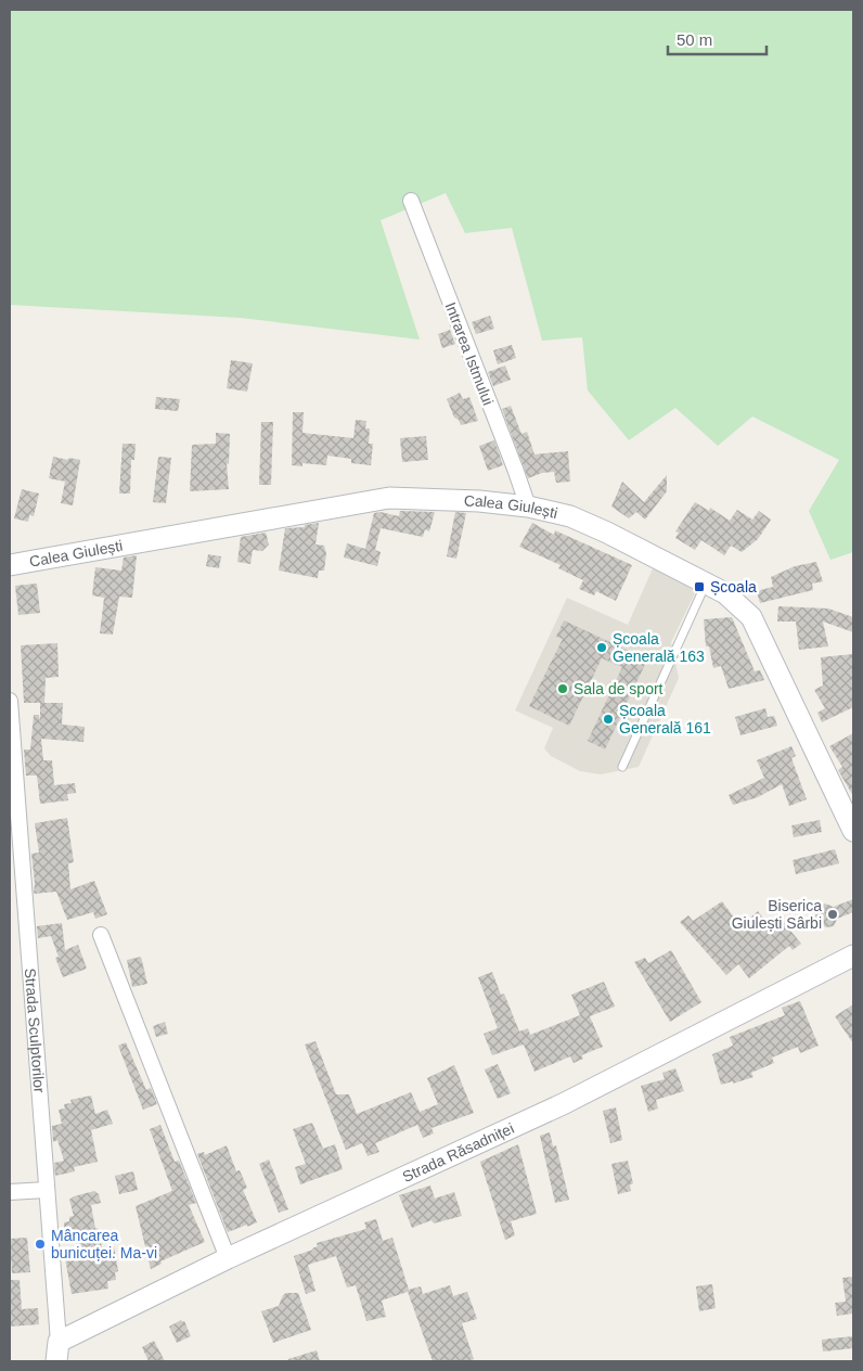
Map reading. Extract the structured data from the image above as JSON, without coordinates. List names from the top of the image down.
{
  "streets": {
    "main road": ["Calea Giulești", "Strada Răsadniței"],
    "street": ["Intrarea Istmului", "Strada Sculptorilor"]
  },
  "crossings": [
    ["Intrarea Istmului", "Calea Giulești"],
    ["Strada Sculptorilor", "Strada Răsadniței"]
  ],
  "places": {
    "transit": ["Școala"],
    "other": [
      "Școala Generală 163",
      "Sala de sport",
      "Școala Generală 161",
      "Biserica Giulești Sârbi",
      "Mâncarea bunicuței. Ma-vi"
    ]
  },
  "scale_bar": "50 m"
}
